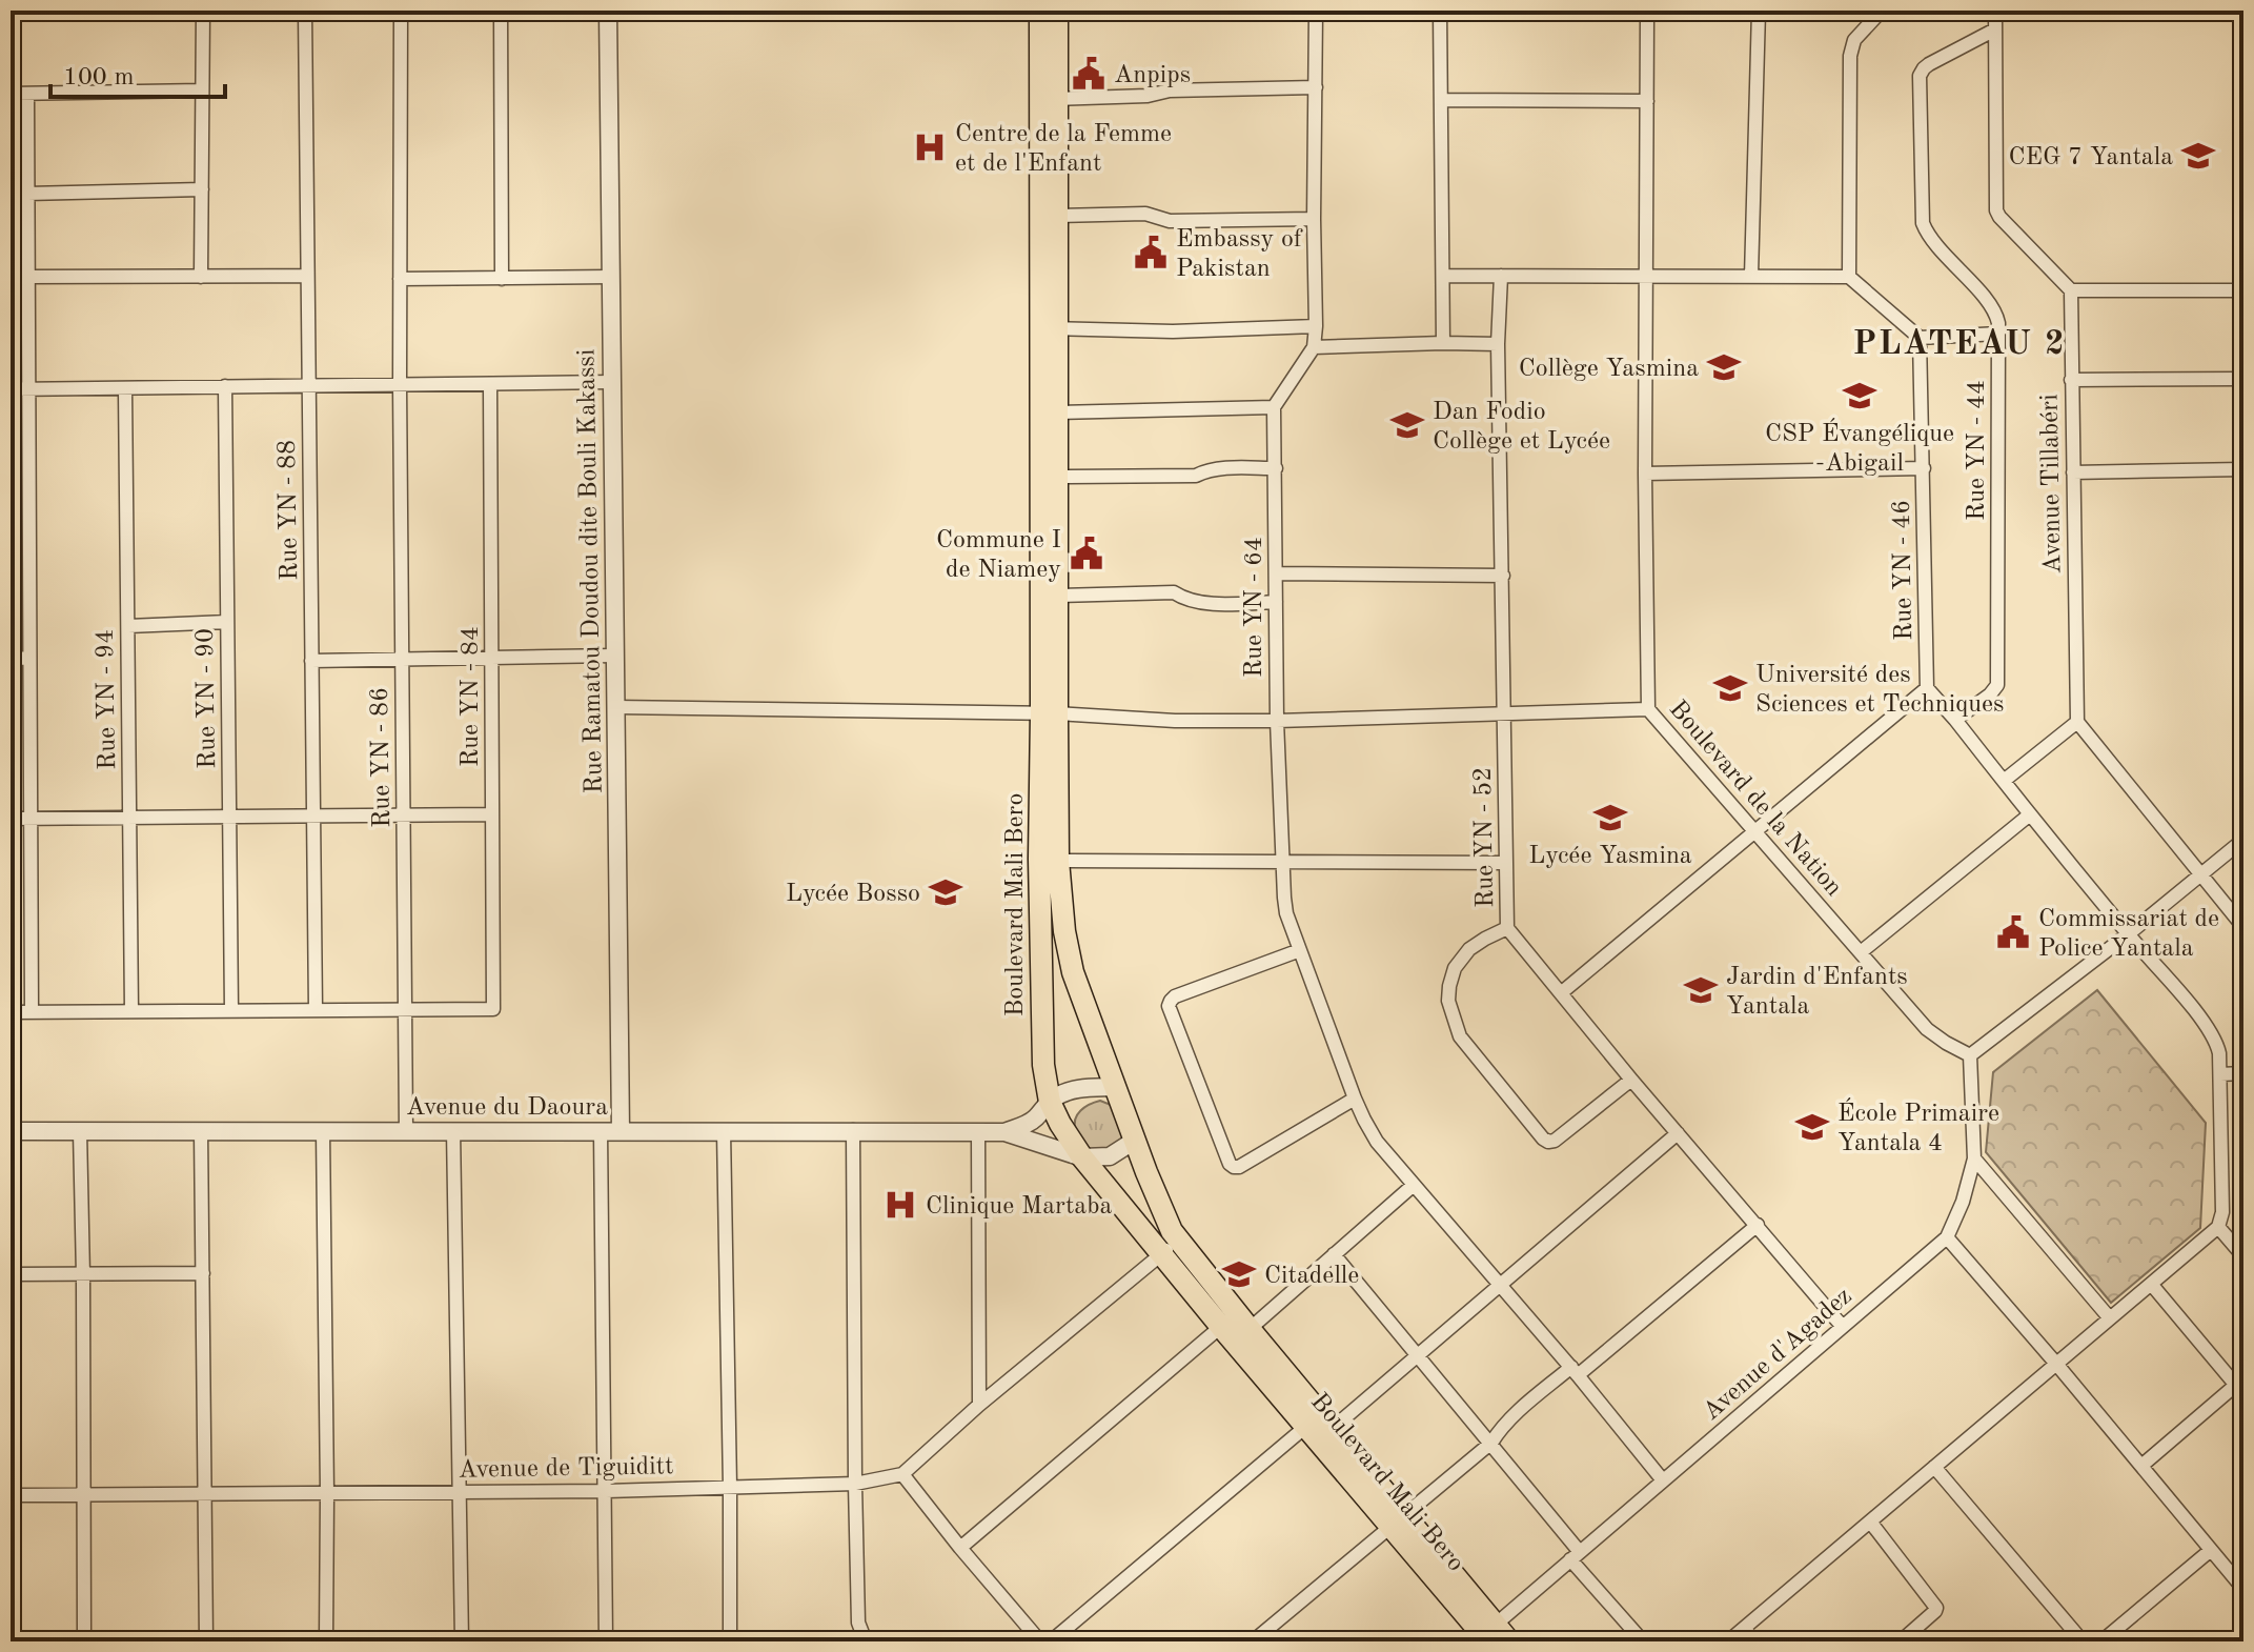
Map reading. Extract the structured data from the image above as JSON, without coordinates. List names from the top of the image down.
{
  "streets": {
    "main road": ["Boulevard Mali Bero"],
    "street": [
      "Rue YN - 44",
      "Avenue Tillabéri",
      "Rue YN - 88",
      "Rue YN - 46",
      "Rue Ramatou Doudou dite Bouli Kakassi",
      "Rue YN - 64",
      "Rue YN - 84",
      "Rue YN - 90",
      "Rue YN - 94",
      "Rue YN - 86",
      "Boulevard de la Nation",
      "Rue YN - 52",
      "Avenue du Daoura",
      "Avenue d'Agadez",
      "Avenue de Tiguiditt"
    ]
  },
  "crossings": [
    ["Rue Ramatou Doudou dite Bouli Kakassi", "Avenue du Daoura"],
    ["Rue YN - 64", "Avenue d'Agadez"],
    ["Rue YN - 84", "Rue YN - 86"],
    ["Rue YN - 86", "Avenue du Daoura"],
    ["Boulevard de la Nation", "Avenue d'Agadez"],
    ["Rue YN - 52", "Avenue d'Agadez"],
    ["Boulevard Mali Bero", "Avenue du Daoura"],
    ["Boulevard Mali Bero", "Avenue d'Agadez"]
  ],
  "districts": ["PLATEAU 2"],
  "places": {
    "public building": [
      "Anpips",
      "Embassy of Pakistan",
      "Commune I de Niamey",
      "Commissariat de Police Yantala"
    ],
    "hospital": ["Centre de la Femme et de l'Enfant", "Clinique Martaba"],
    "school or university": [
      "CEG 7 Yantala",
      "Collège Yasmina",
      "CSP Évangélique -Abigail",
      "Dan Fodio Collège et Lycée",
      "Université des Sciences et Techniques",
      "Lycée Yasmina",
      "Lycée Bosso",
      "Jardin d'Enfants Yantala",
      "École Primaire Yantala 4",
      "Citadelle"
    ]
  },
  "scale_bar": "100 m"
}
